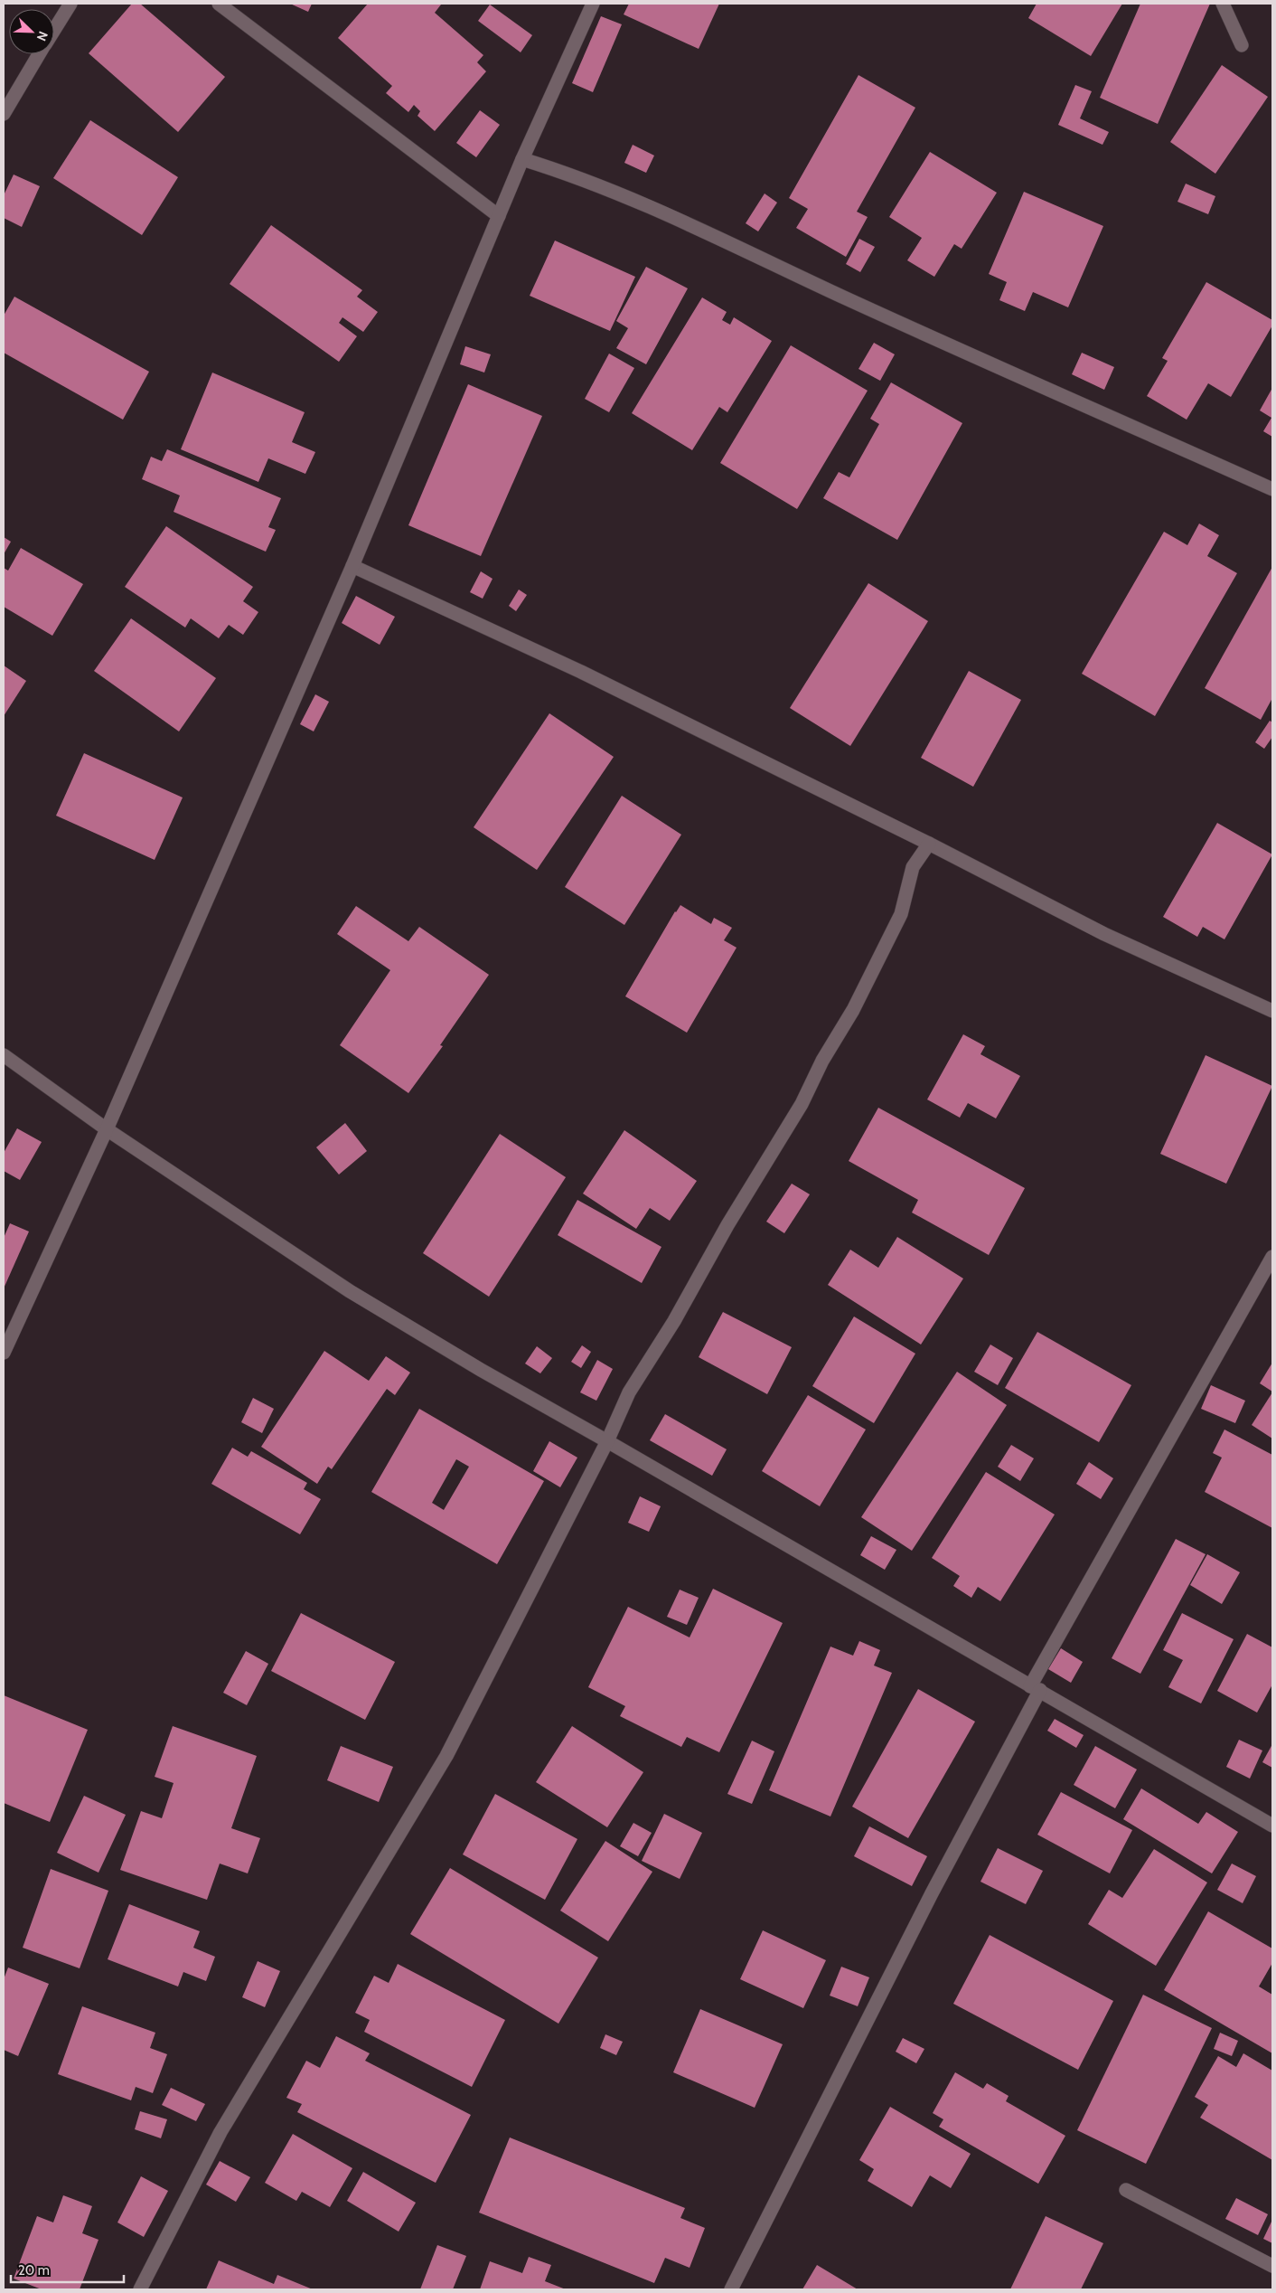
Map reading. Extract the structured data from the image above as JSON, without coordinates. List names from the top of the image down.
{
  "scale_bar": "20 m",
  "north": "bottom right"
}
